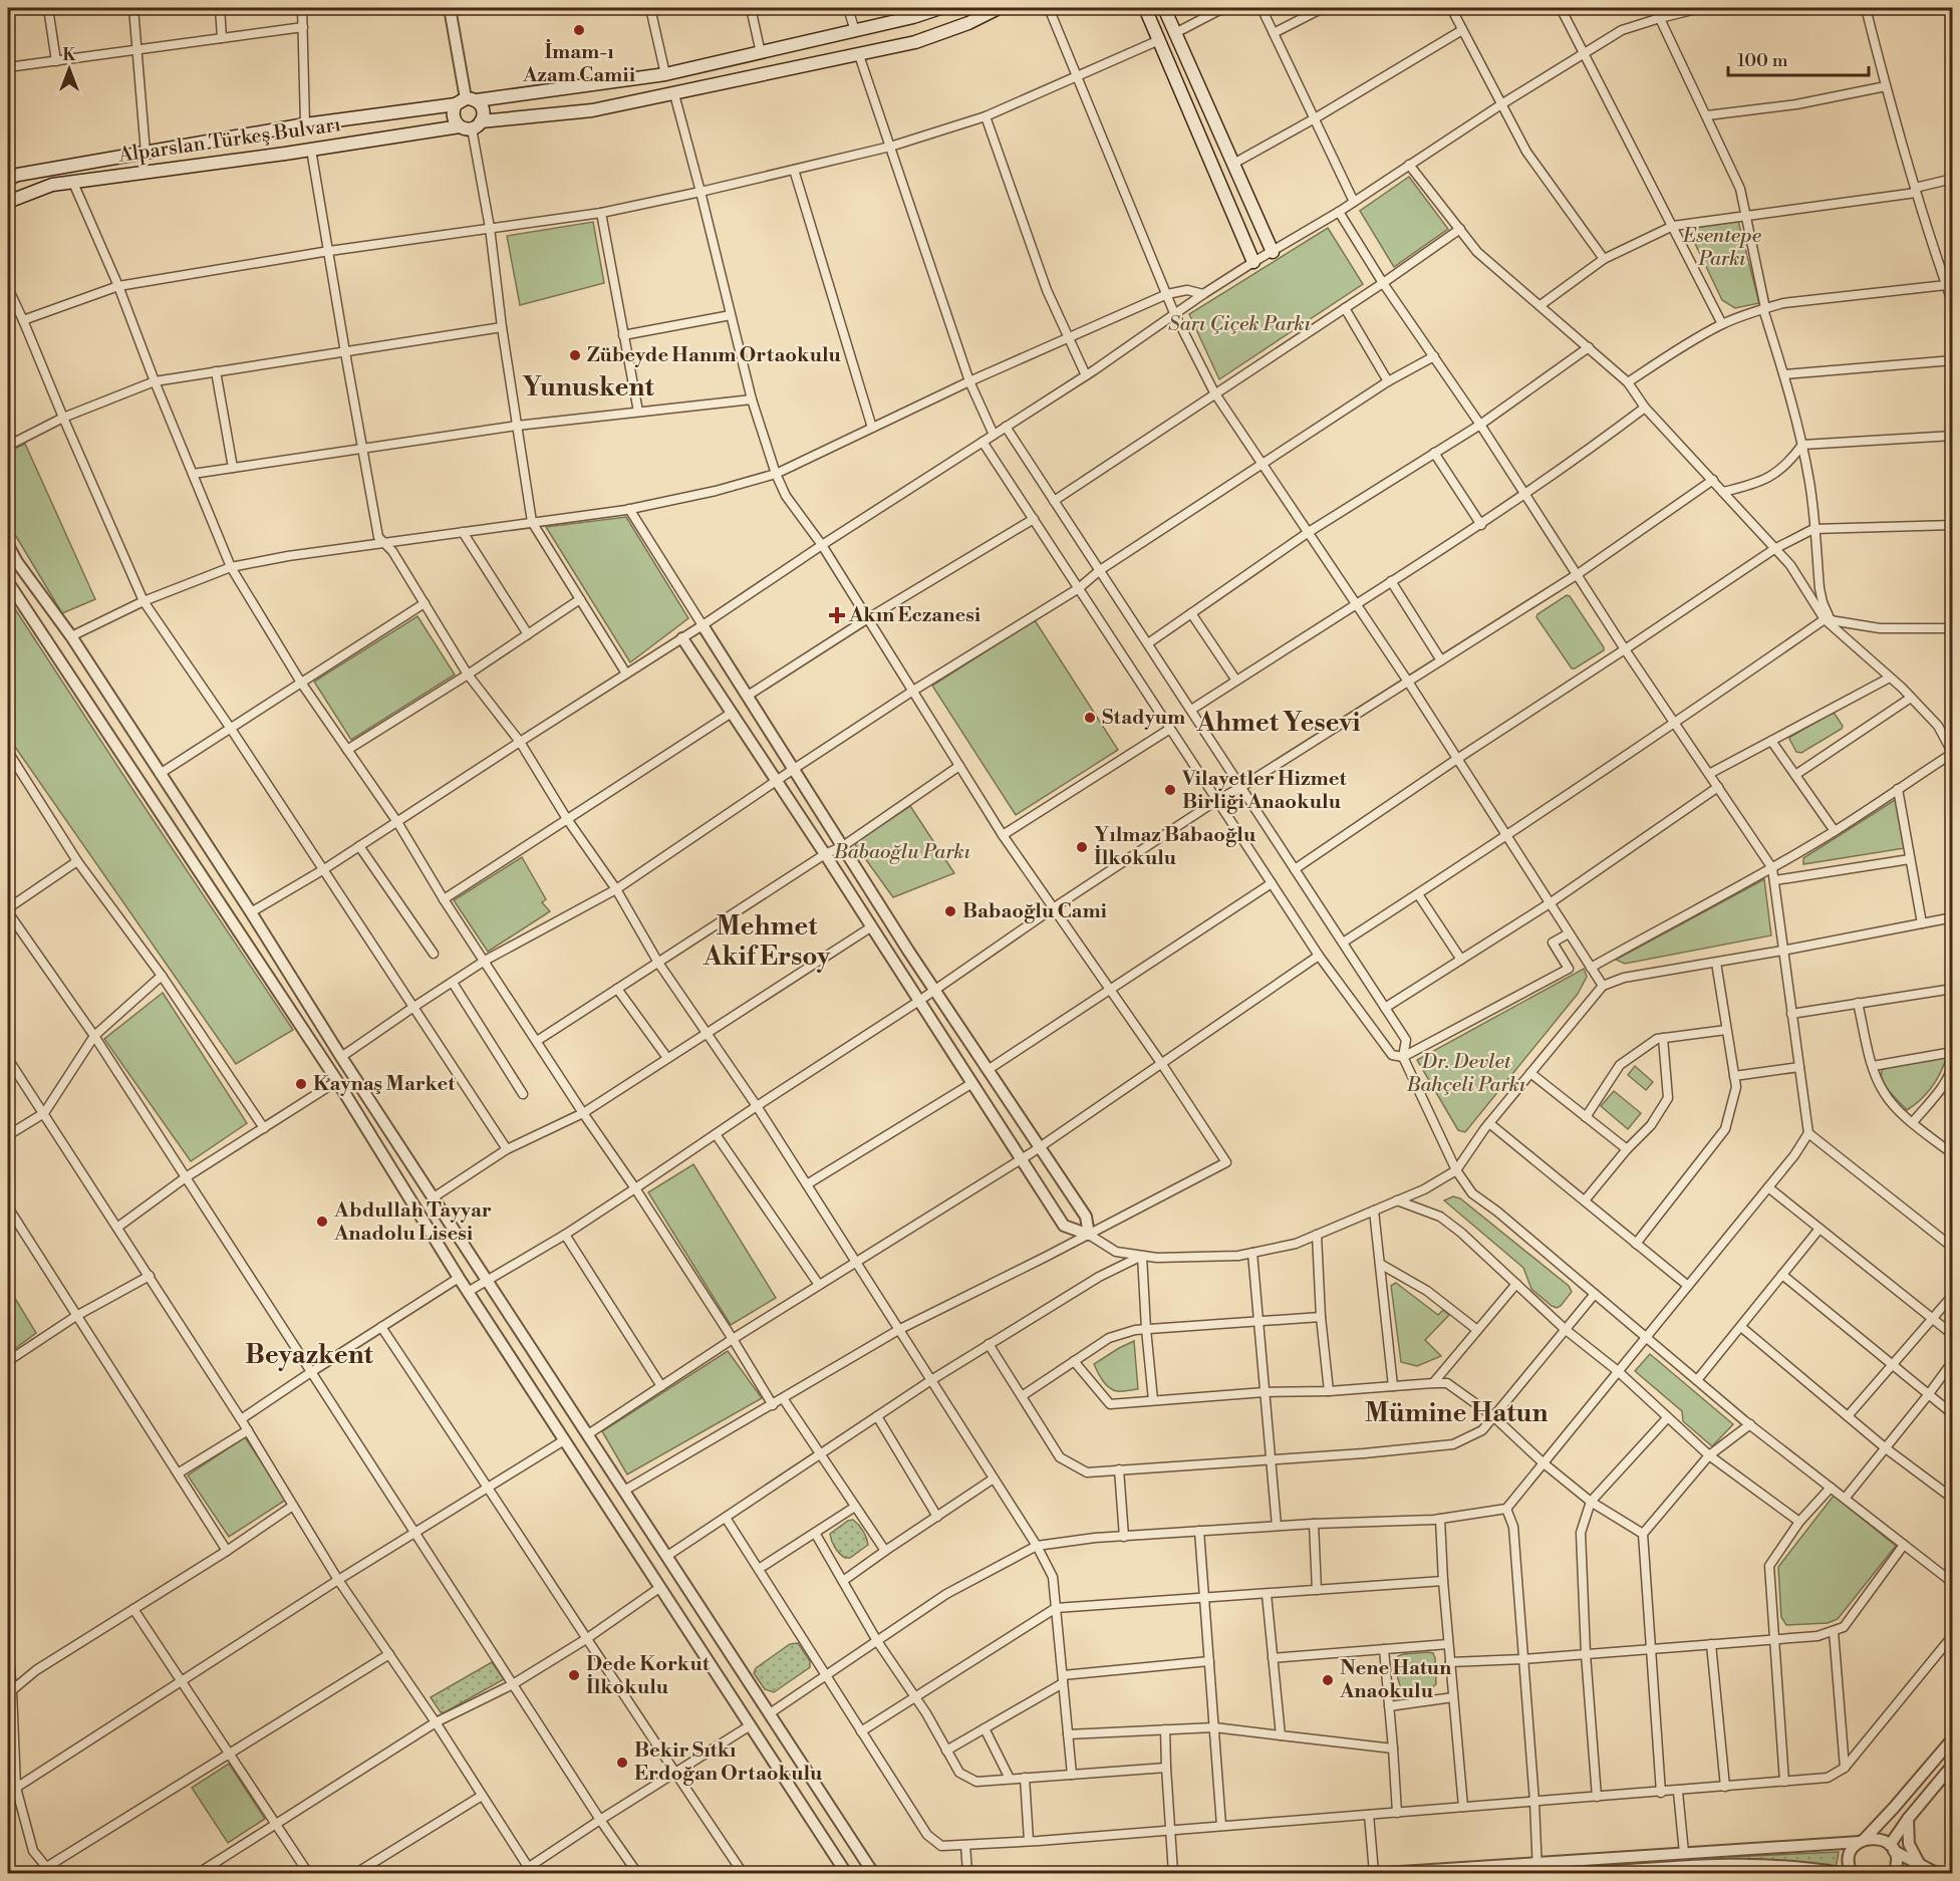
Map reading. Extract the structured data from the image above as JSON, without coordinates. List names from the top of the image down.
{
  "streets": {
    "main road": ["Alparslan Türkeş Bulvarı"]
  },
  "districts": [
    "Yunuskent",
    "Ahmet Yesevi",
    "Mehmet Akif Ersoy",
    "Beyazkent",
    "Mümine Hatun"
  ],
  "parks": [
    "Esentepe Parkı",
    "Sarı Çiçek Parkı",
    "Babaoğlu Parkı",
    "Dr. Devlet Bahçeli Parkı"
  ],
  "places": {
    "other": [
      "İmam-ı Azam Camii",
      "Zübeyde Hanım Ortaokulu",
      "Stadyum",
      "Vilayetler Hizmet Birliği Anaokulu",
      "Yılmaz Babaoğlu İlkokulu",
      "Babaoğlu Cami",
      "Kaynaş Market",
      "Abdullah Tayyar Anadolu Lisesi",
      "Dede Korkut İlkokulu",
      "Nene Hatun Anaokulu",
      "Bekir Sıtkı Erdoğan Ortaokulu"
    ],
    "health": ["Akın Eczanesi"]
  },
  "scale_bar": "100 m",
  "north": "top"
}
